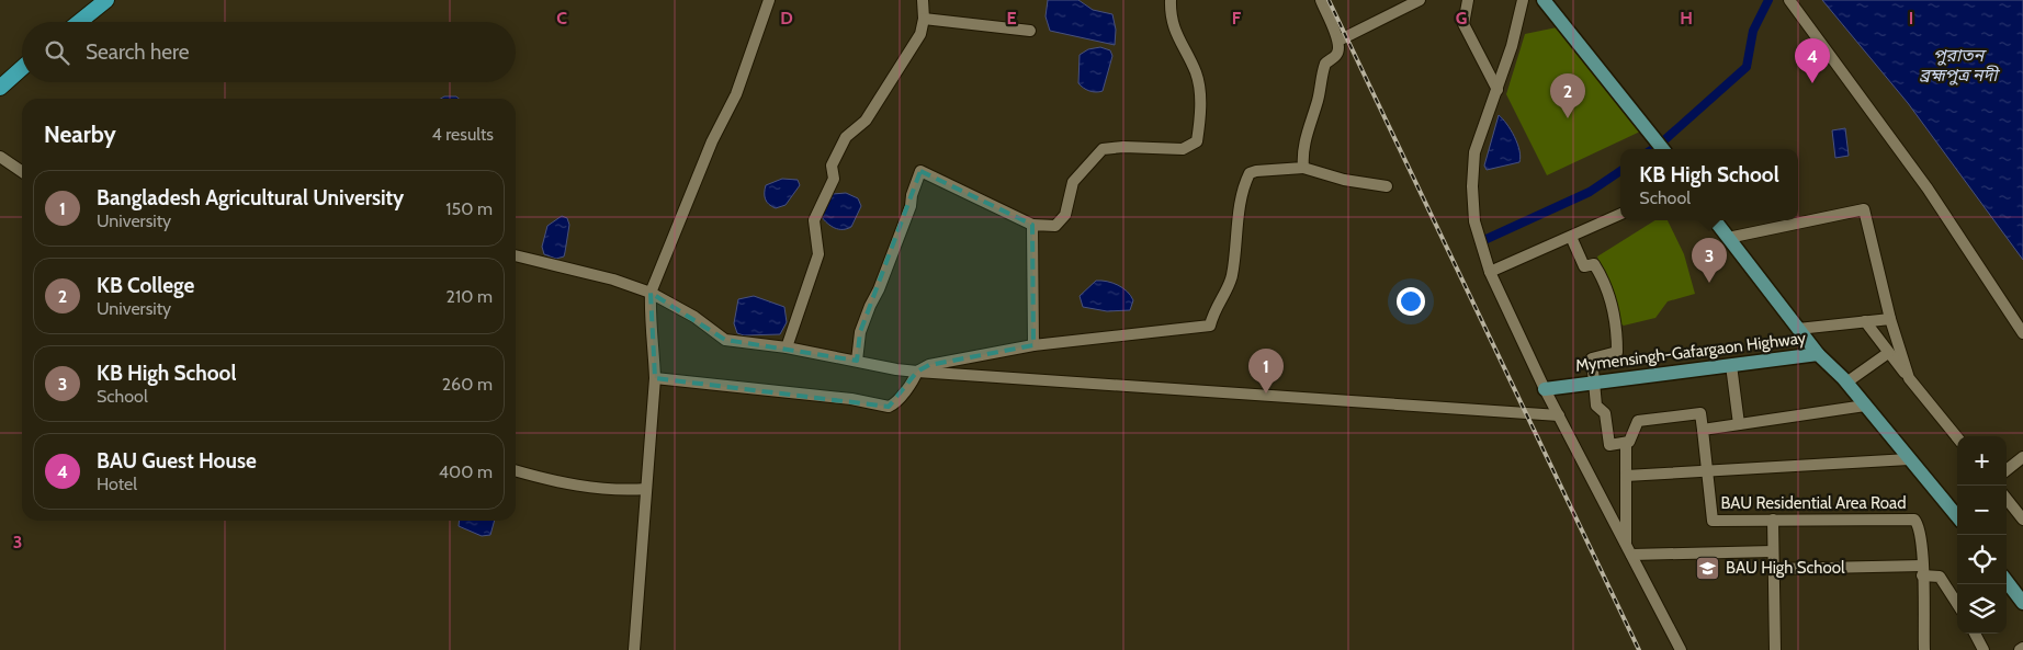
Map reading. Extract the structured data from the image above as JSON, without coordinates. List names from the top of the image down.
{
  "streets": {
    "main road": ["Mymensingh-Gafargaon Highway"],
    "street": ["BAU Residential Area Road"]
  },
  "water": ["পুরাতন ব্রহ্মপুত্র নদী"],
  "places": {
    "school or university": ["BAU High School"]
  },
  "page": {
    "search": "Search here",
    "pins": [
      "4",
      "2",
      "3",
      "1"
    ],
    "heading": ["Nearby", "4 results"],
    "popup": ["KB High School", "School"],
    "list": [
      {
        "mark": "1",
        "name": "Bangladesh Agricultural University",
        "note": "University",
        "value": "150 m"
      },
      {
        "mark": "2",
        "name": "KB College",
        "note": "University",
        "value": "210 m"
      },
      {
        "mark": "3",
        "name": "KB High School",
        "note": "School",
        "value": "260 m"
      },
      {
        "mark": "4",
        "name": "BAU Guest House",
        "note": "Hotel",
        "value": "400 m"
      }
    ],
    "map_buttons": ["+", "−"]
  },
  "grid": {
    "columns": [
      "C",
      "D",
      "E",
      "F",
      "G",
      "H",
      "I"
    ],
    "rows": ["3"]
  }
}
